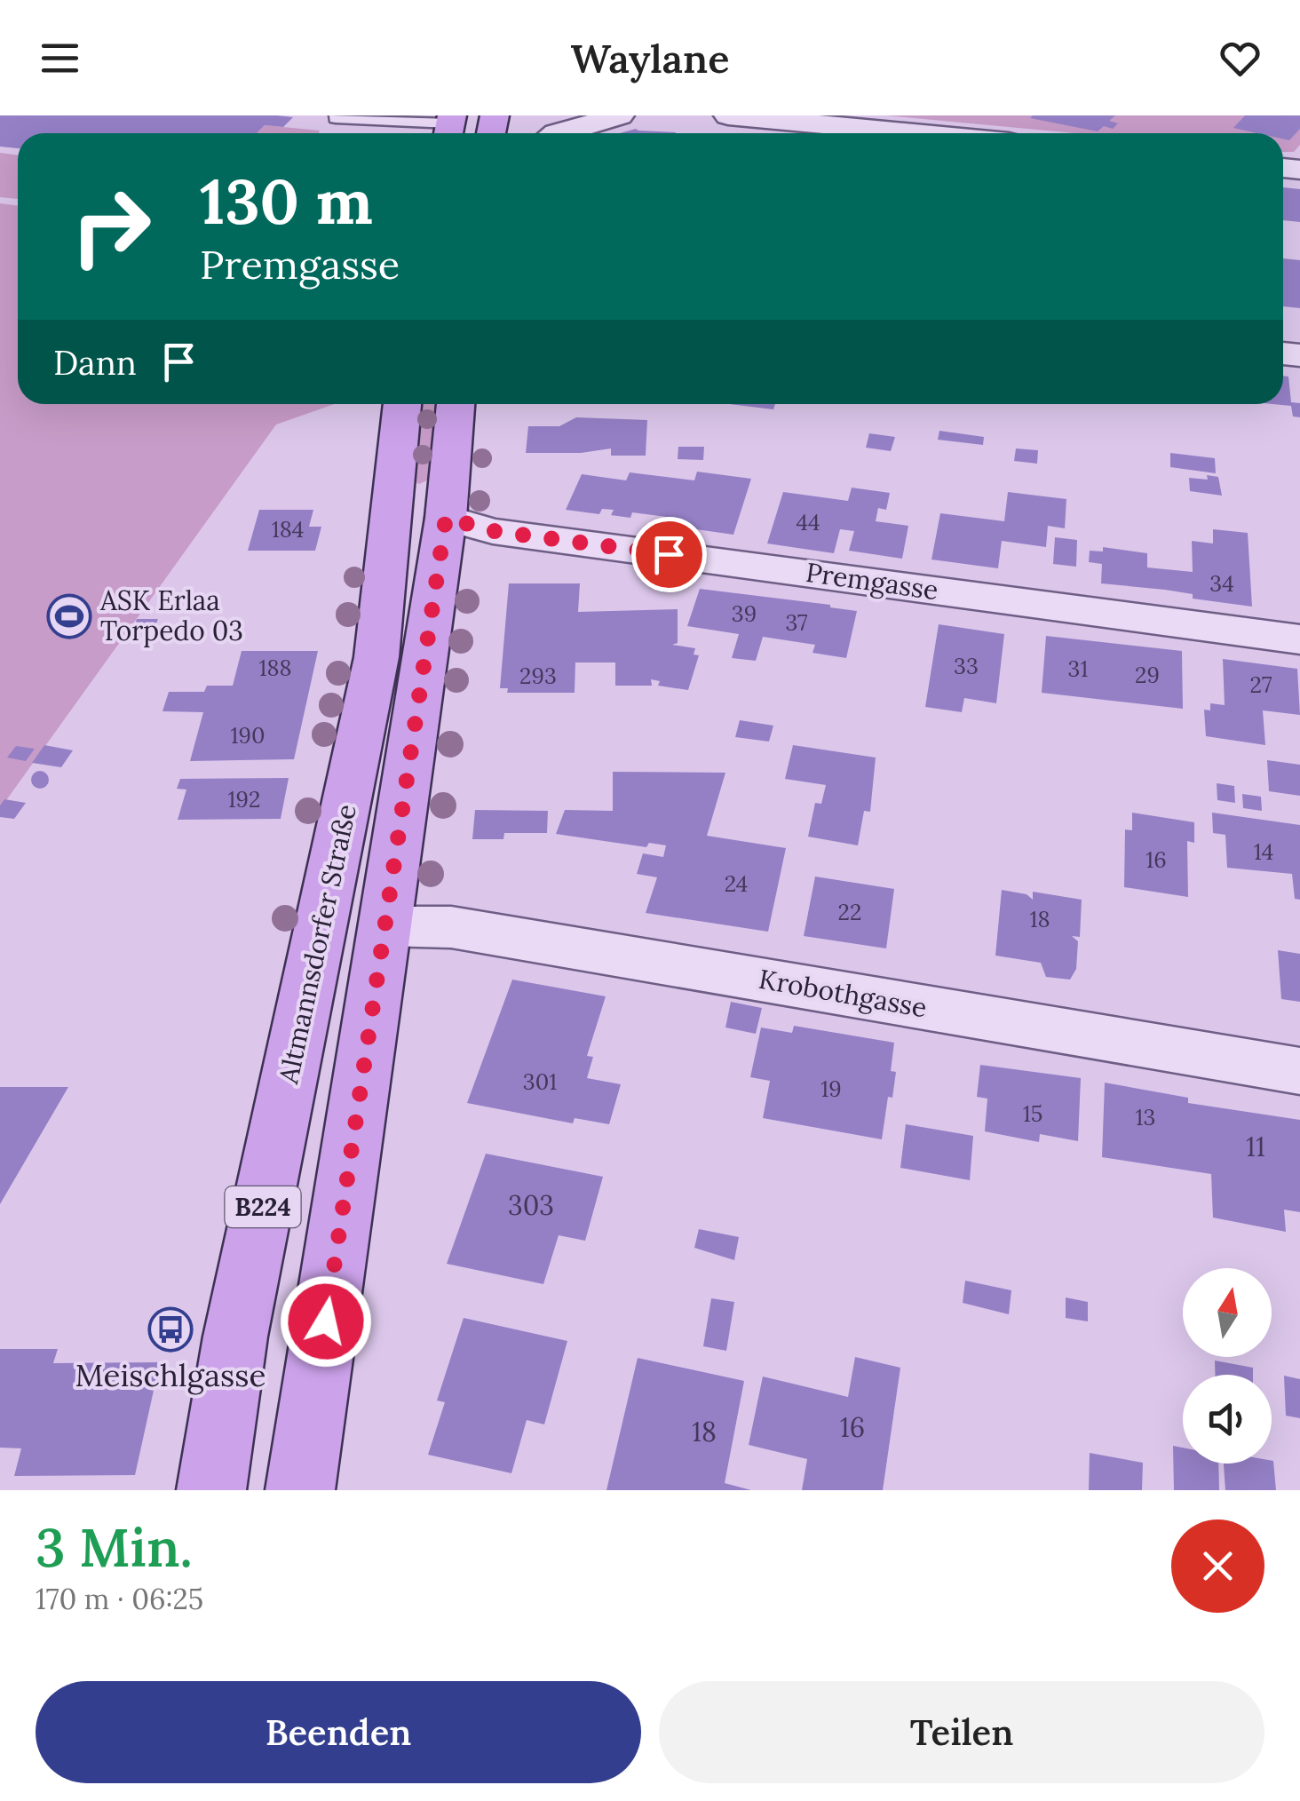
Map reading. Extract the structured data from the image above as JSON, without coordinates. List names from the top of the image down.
{
  "streets": {
    "main road": ["Altmannsdorfer Straße", "B224"],
    "street": ["Premgasse", "Krobothgasse"]
  },
  "crossings": [
    ["Premgasse", "Altmannsdorfer Straße"],
    ["Altmannsdorfer Straße", "Krobothgasse"]
  ],
  "places": {
    "sports": ["ASK Erlaa Torpedo 03"],
    "bus stop": ["Meischlgasse"]
  },
  "house_numbers": [
    "44",
    "184",
    "34",
    "39",
    "37",
    "33",
    "188",
    "31",
    "29",
    "293",
    "27",
    "190",
    "192",
    "14",
    "16",
    "24",
    "22",
    "18",
    "301",
    "19",
    "15",
    "13",
    "11",
    "303",
    "16",
    "18"
  ],
  "north": "top",
  "page": {
    "header": "Waylane",
    "turn": ["130 m", "Premgasse"],
    "then": "Dann",
    "heading": ["3 Min.", "170 m · 06:25"],
    "buttons": ["Beenden", "Teilen"]
  }
}
